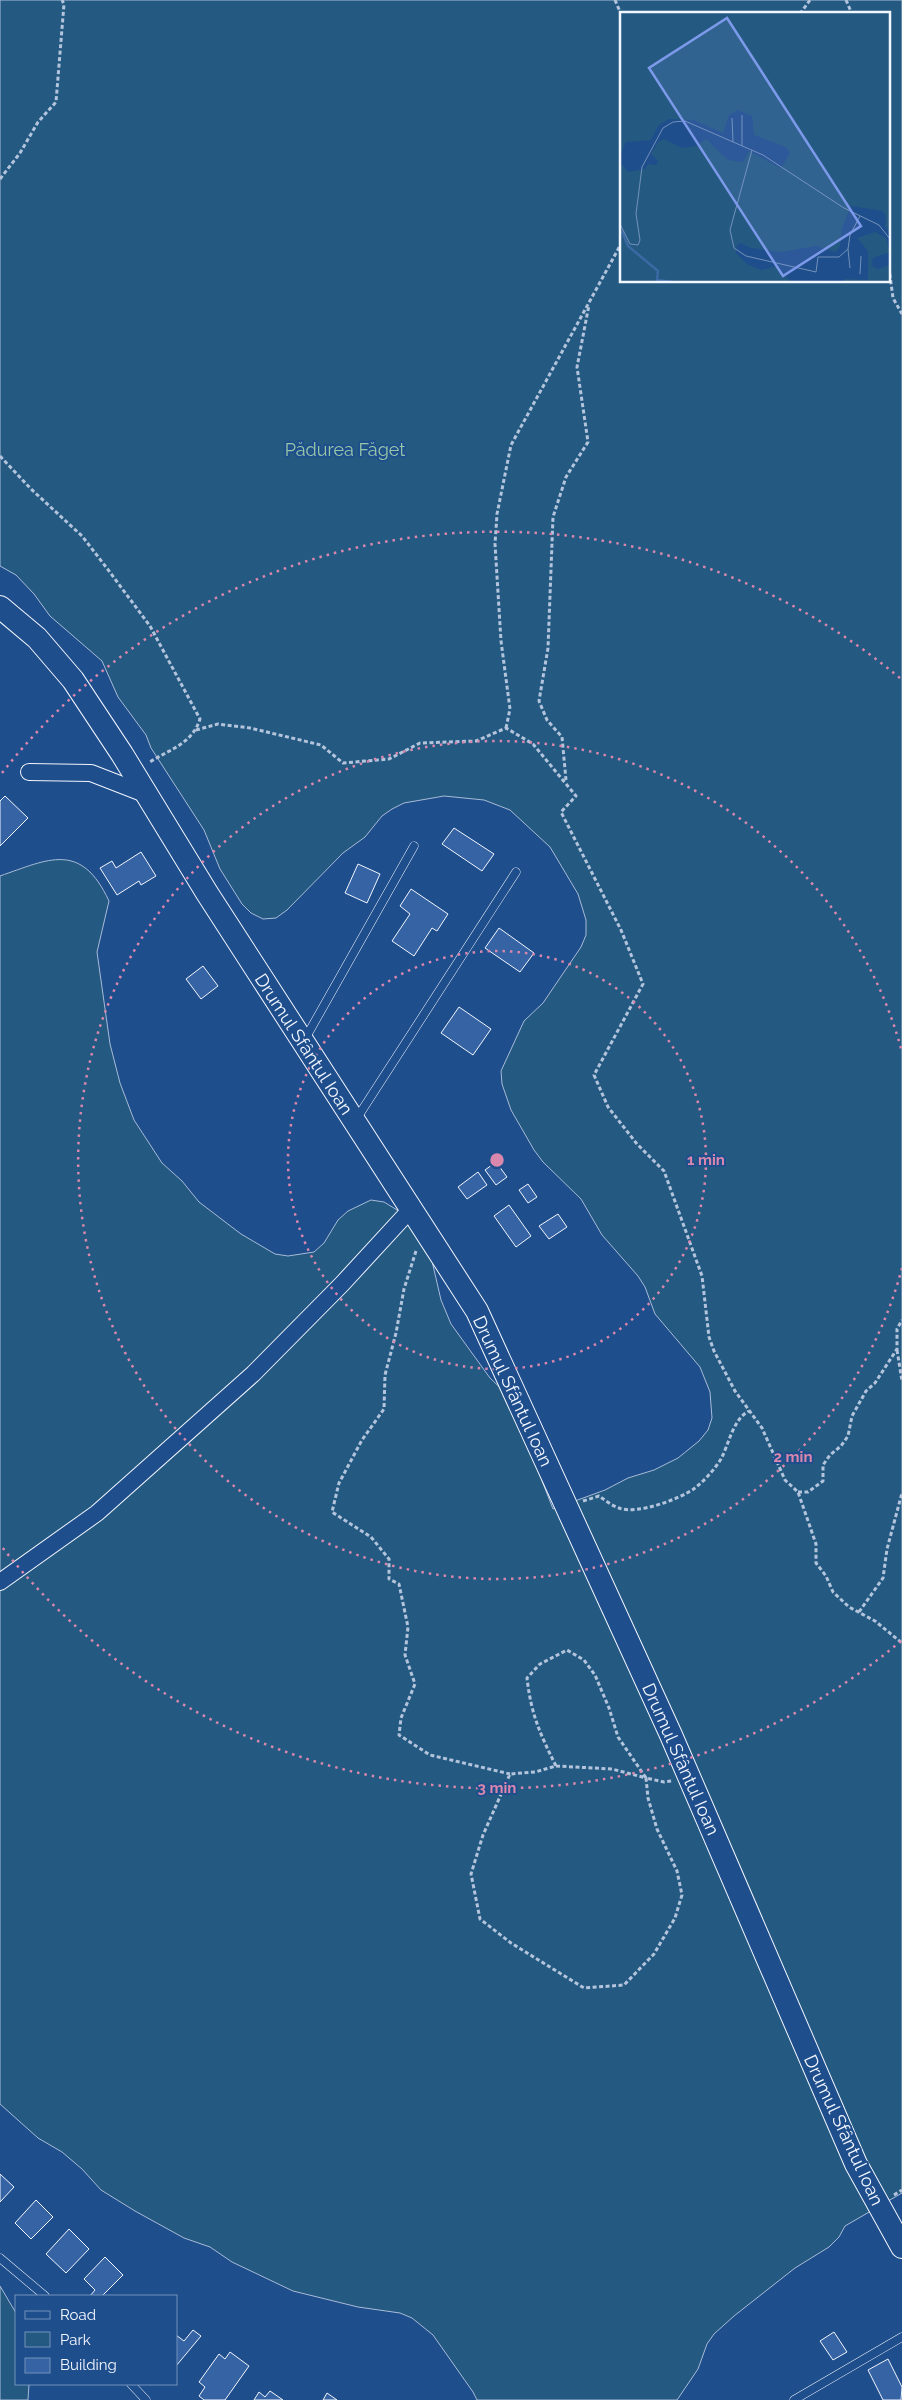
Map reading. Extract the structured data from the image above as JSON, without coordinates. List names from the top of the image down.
{
  "streets": {
    "main road": ["Drumul Sfântul Ioan"]
  },
  "parks": ["Pădurea Făget"],
  "legend": ["Road", "Park", "Building"],
  "rings": ["1 min", "2 min", "3 min"]
}
